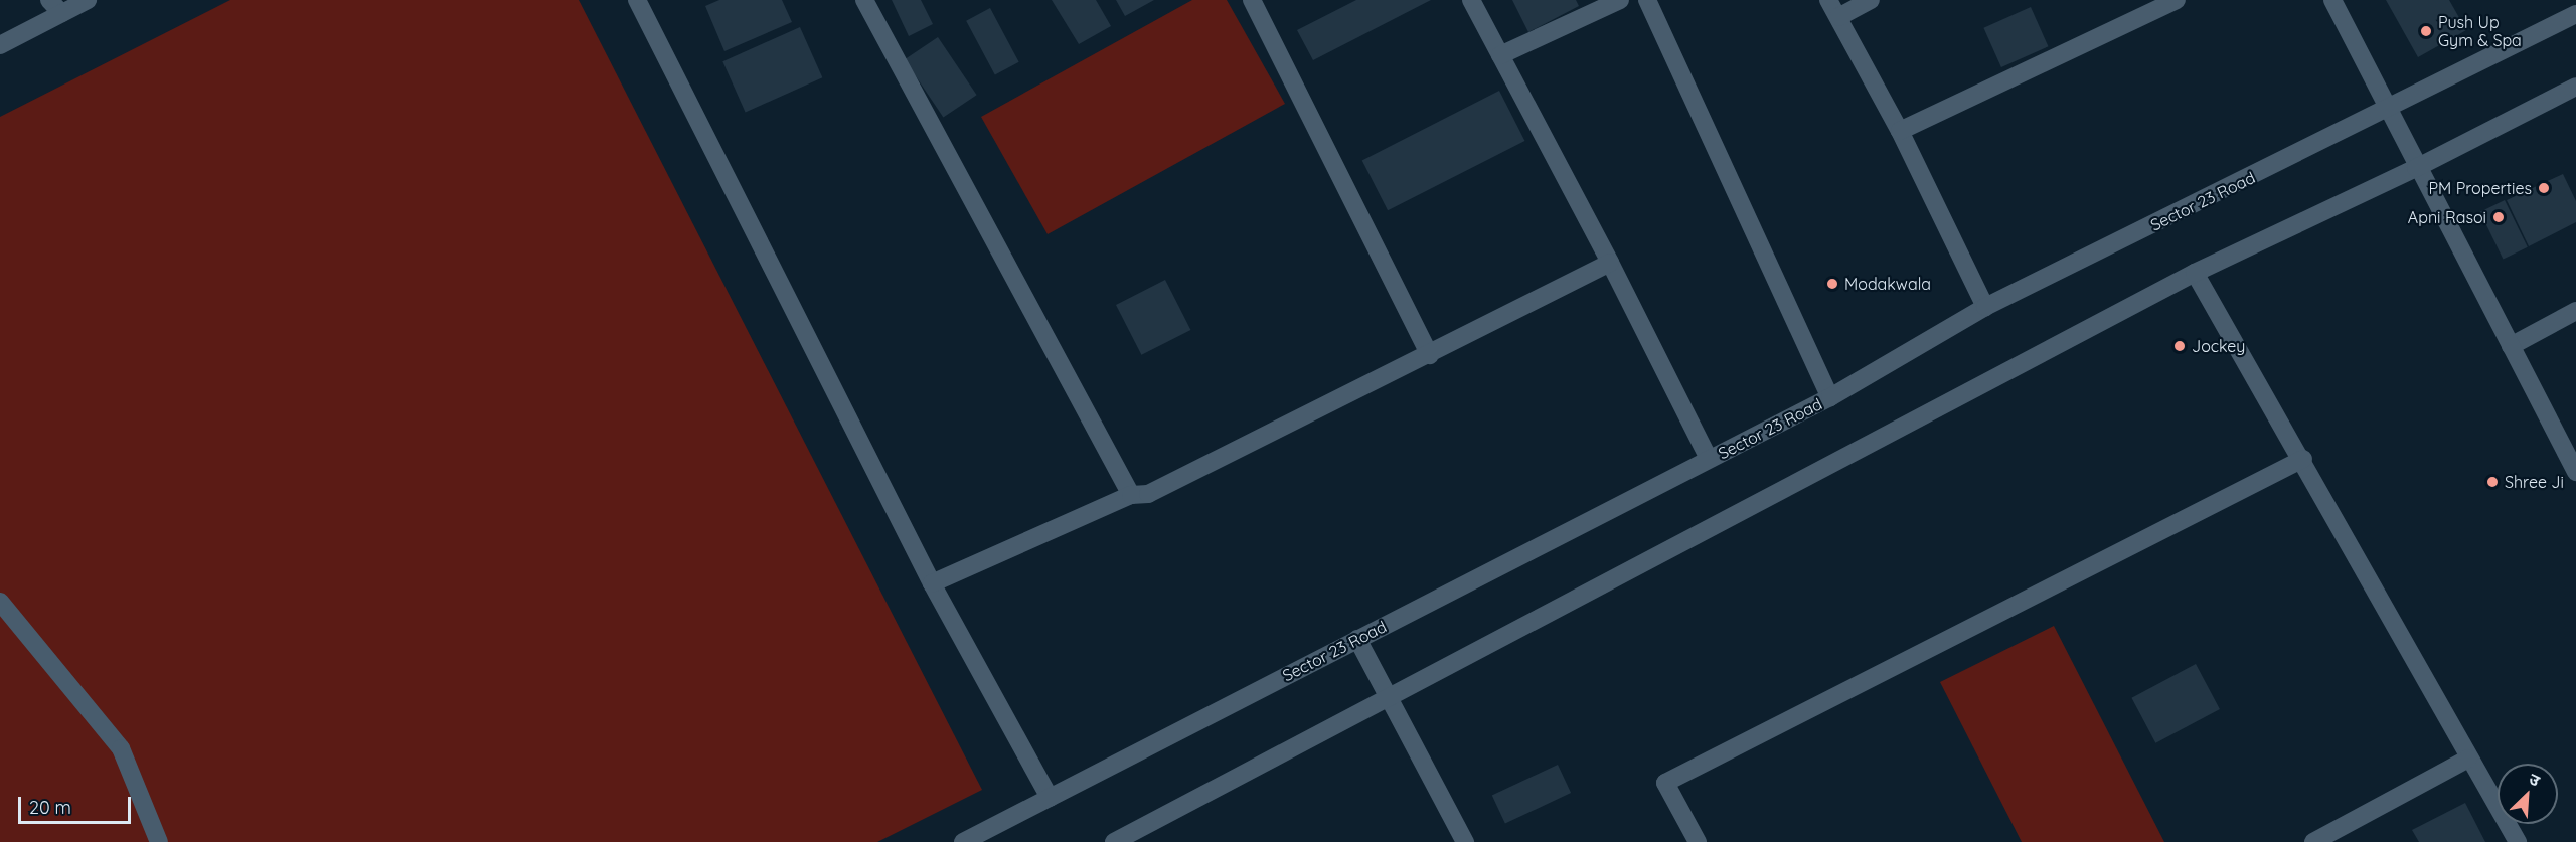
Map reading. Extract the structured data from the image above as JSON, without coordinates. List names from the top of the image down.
{
  "streets": {
    "street": ["Sector 23 Road"]
  },
  "places": [
    "Push Up Gym & Spa",
    "PM Properties",
    "Apni Rasoi",
    "Modakwala",
    "Jockey",
    "Shree Ji"
  ],
  "scale_bar": "20 m",
  "north": "top right"
}
